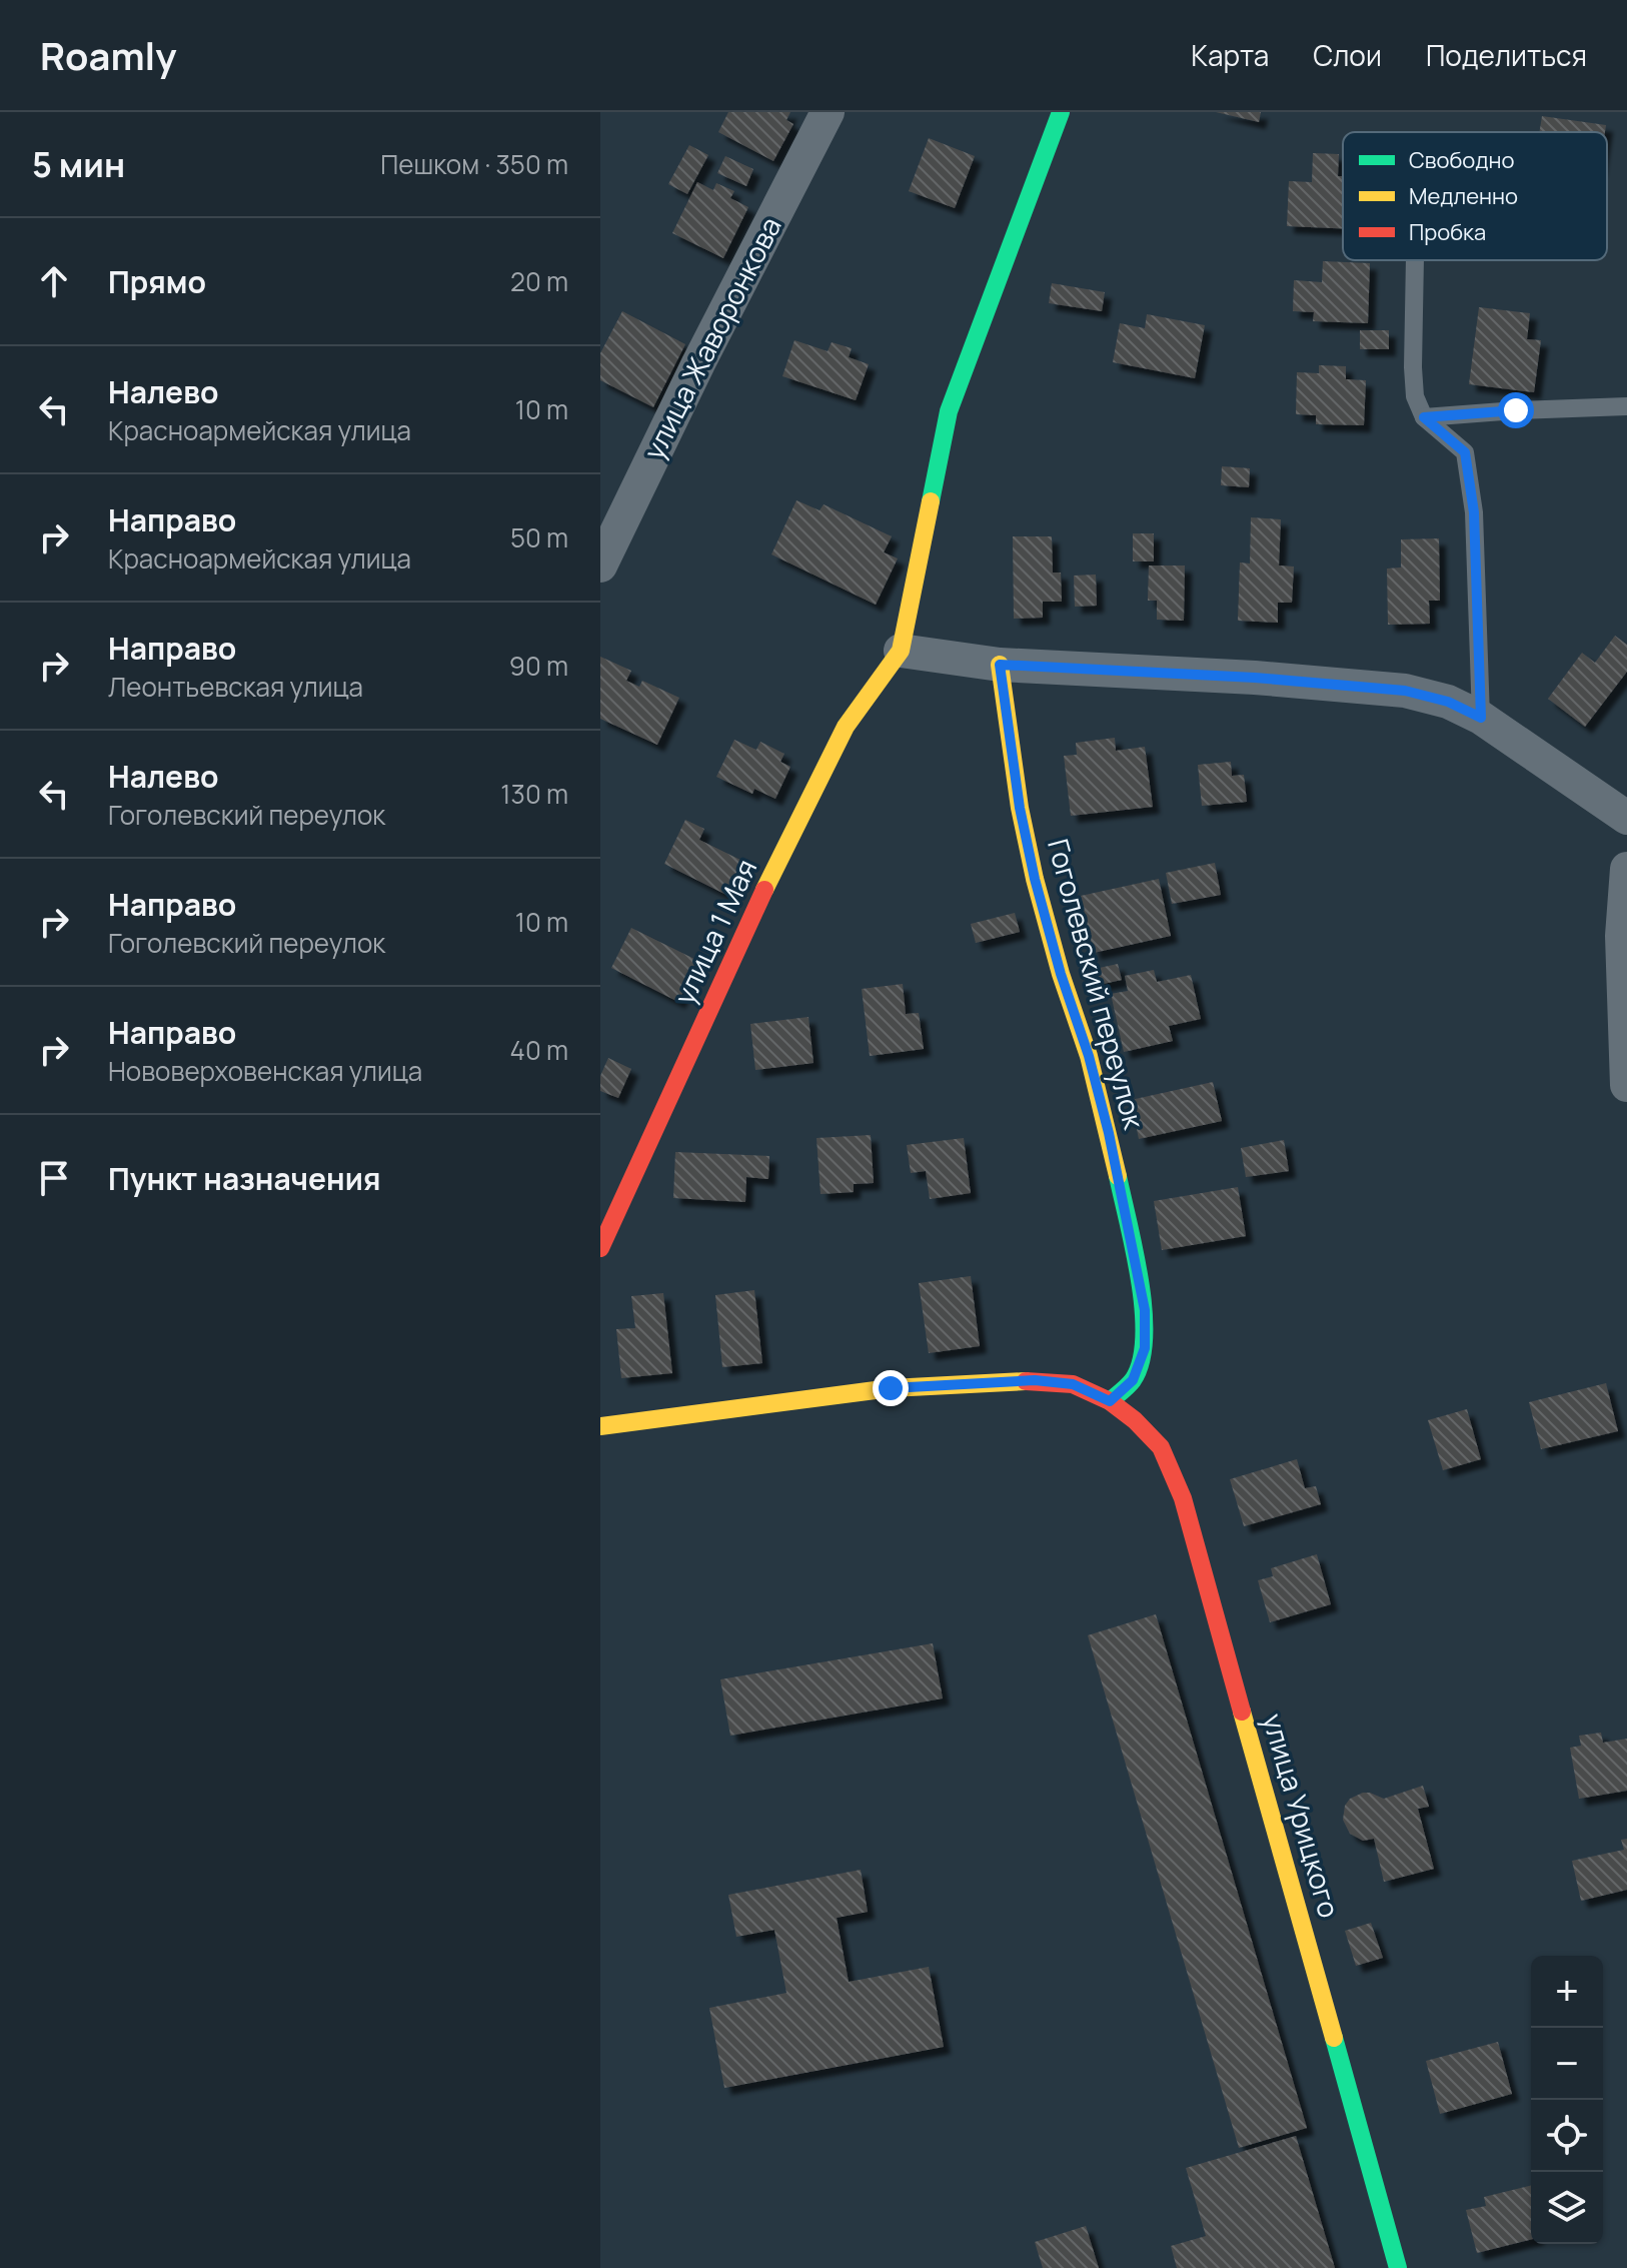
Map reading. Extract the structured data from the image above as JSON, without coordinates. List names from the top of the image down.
{
  "streets": {
    "street": [
      "улица Жаворонкова",
      "улица 1 Мая",
      "Гоголевский переулок",
      "улица Урицкого"
    ]
  },
  "crossings": [
    ["Гоголевский переулок", "улица Урицкого"]
  ],
  "legend": ["Свободно", "Медленно", "Пробка"],
  "page": {
    "header": "Roamly",
    "nav": ["Карта", "Слои", "Поделиться"],
    "heading": ["5 мин", "Пешком · 350 m"],
    "list": [
      ["Прямо", "20 m"],
      ["Налево", "Красноармейская улица", "10 m"],
      ["Направо", "Красноармейская улица", "50 m"],
      ["Направо", "Леонтьевская улица", "90 m"],
      ["Налево", "Гоголевский переулок", "130 m"],
      ["Направо", "Гоголевский переулок", "10 m"],
      ["Направо", "Нововерховенская улица", "40 m"],
      "Пункт назначения"
    ],
    "map_buttons": ["+", "−"]
  }
}
